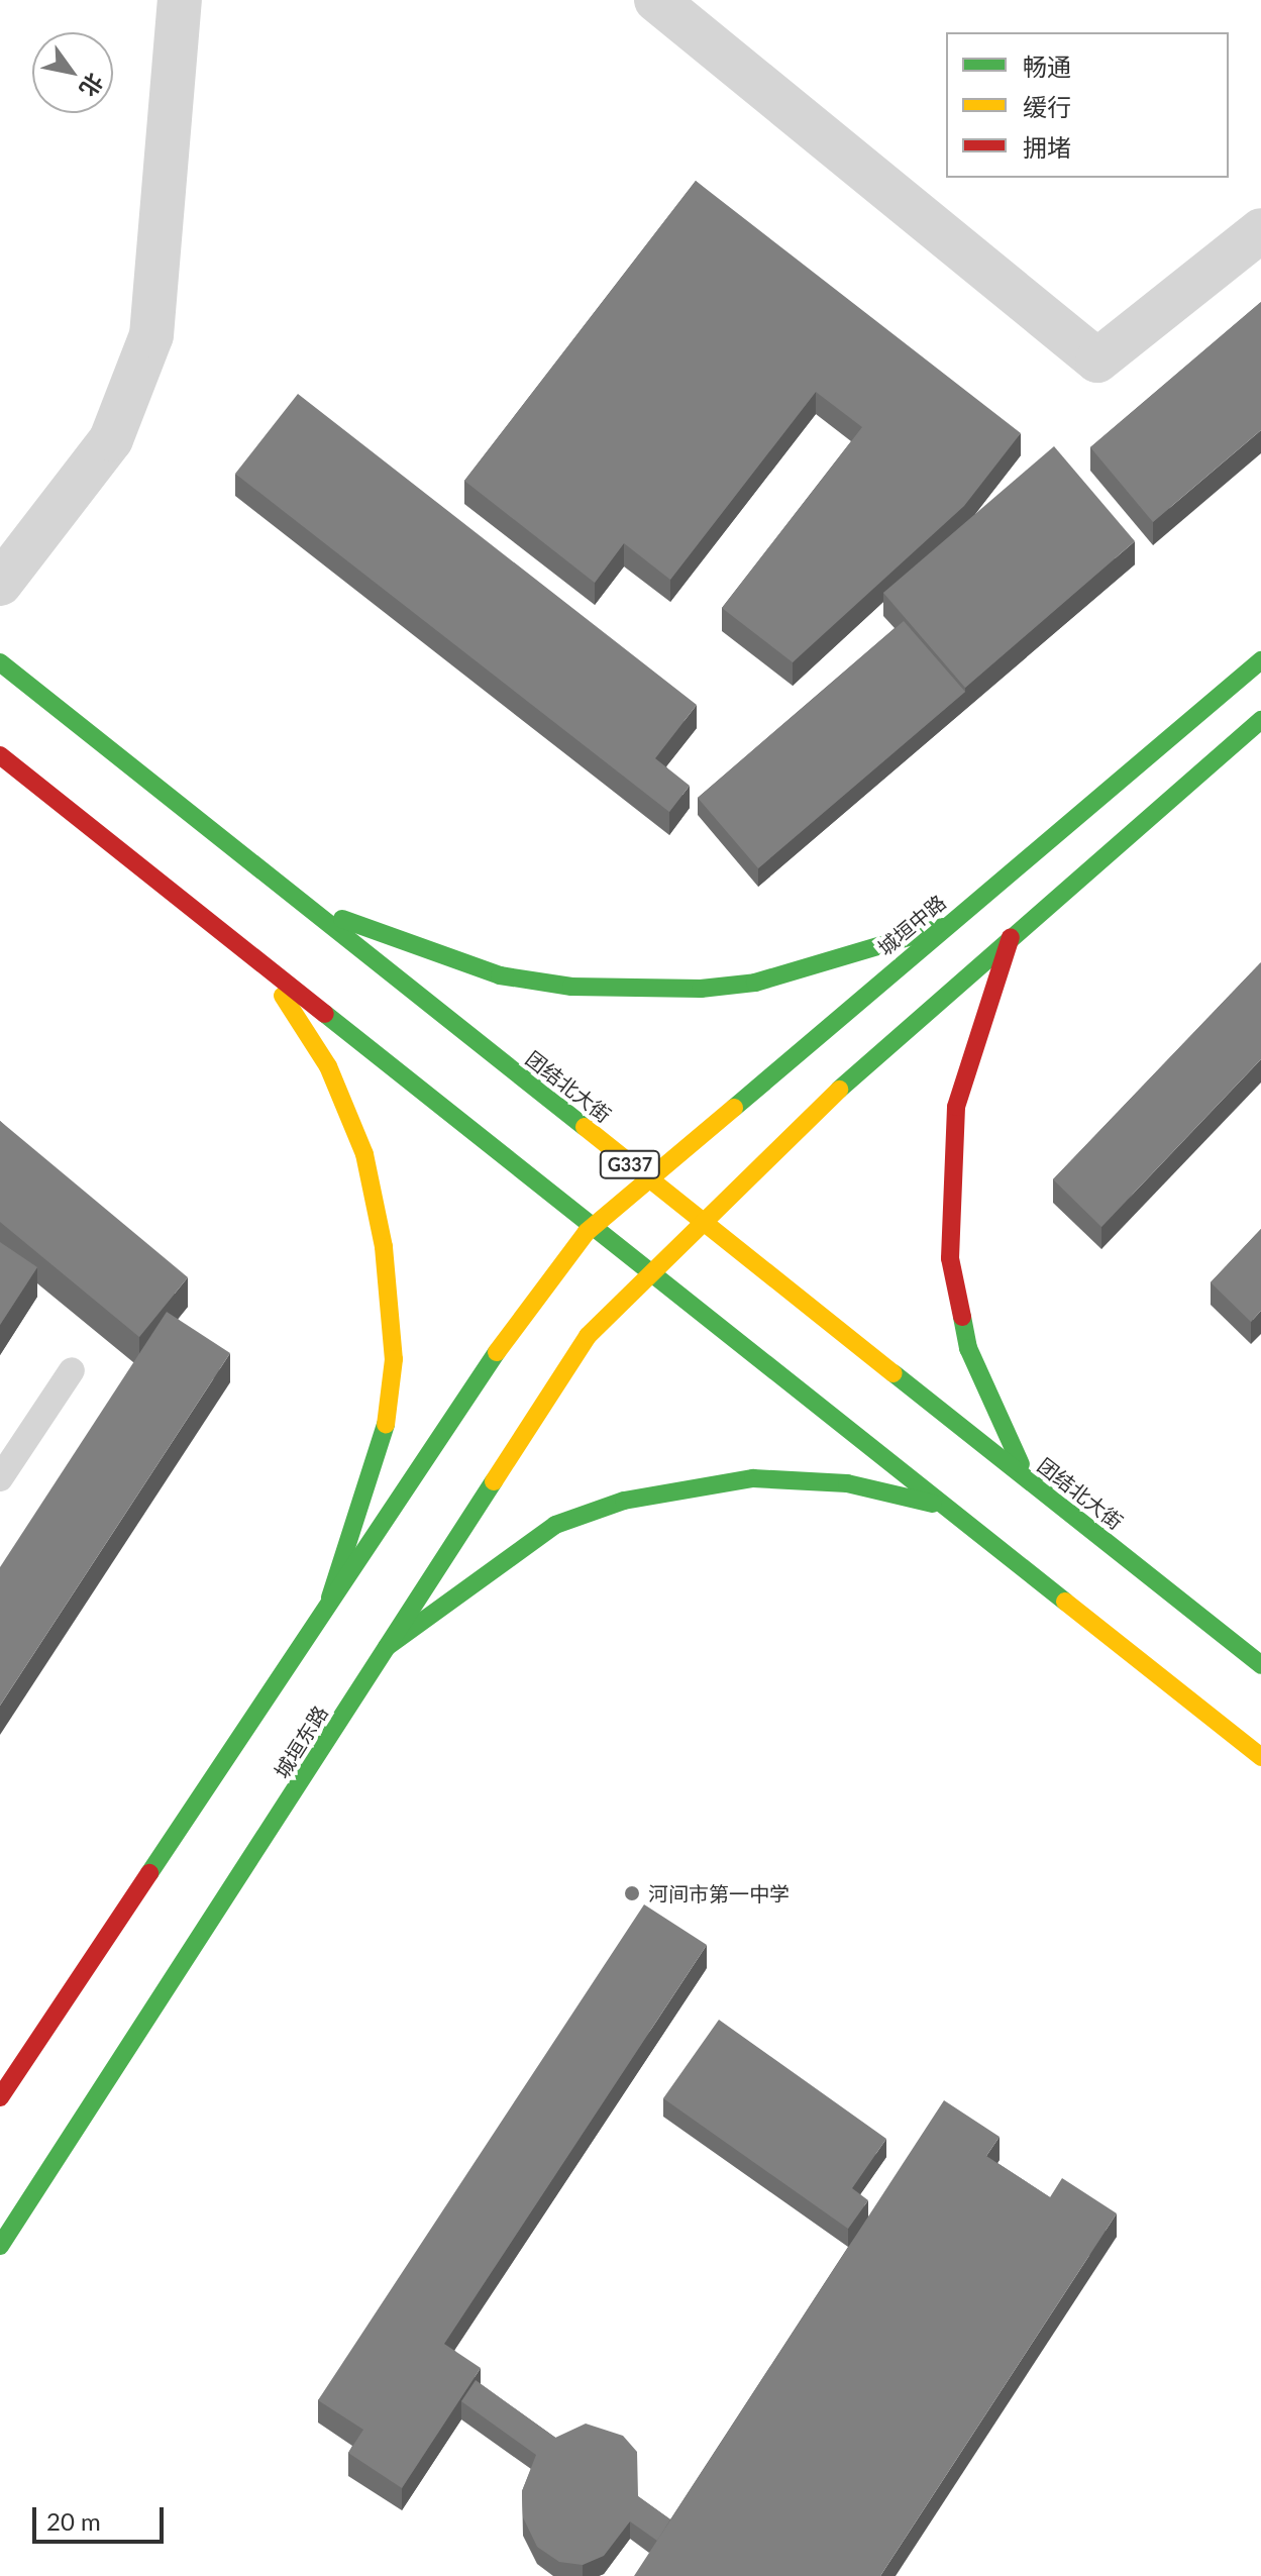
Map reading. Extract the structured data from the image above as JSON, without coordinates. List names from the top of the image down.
{
  "streets": {
    "main road": [
      "城垣中路",
      "团结北大街",
      "G337",
      "城垣东路"
    ]
  },
  "crossings": [
    ["城垣中路", "团结北大街"]
  ],
  "places": ["河间市第一中学"],
  "legend": ["畅通", "缓行", "拥堵"],
  "scale_bar": "20 m",
  "north": "bottom right"
}
